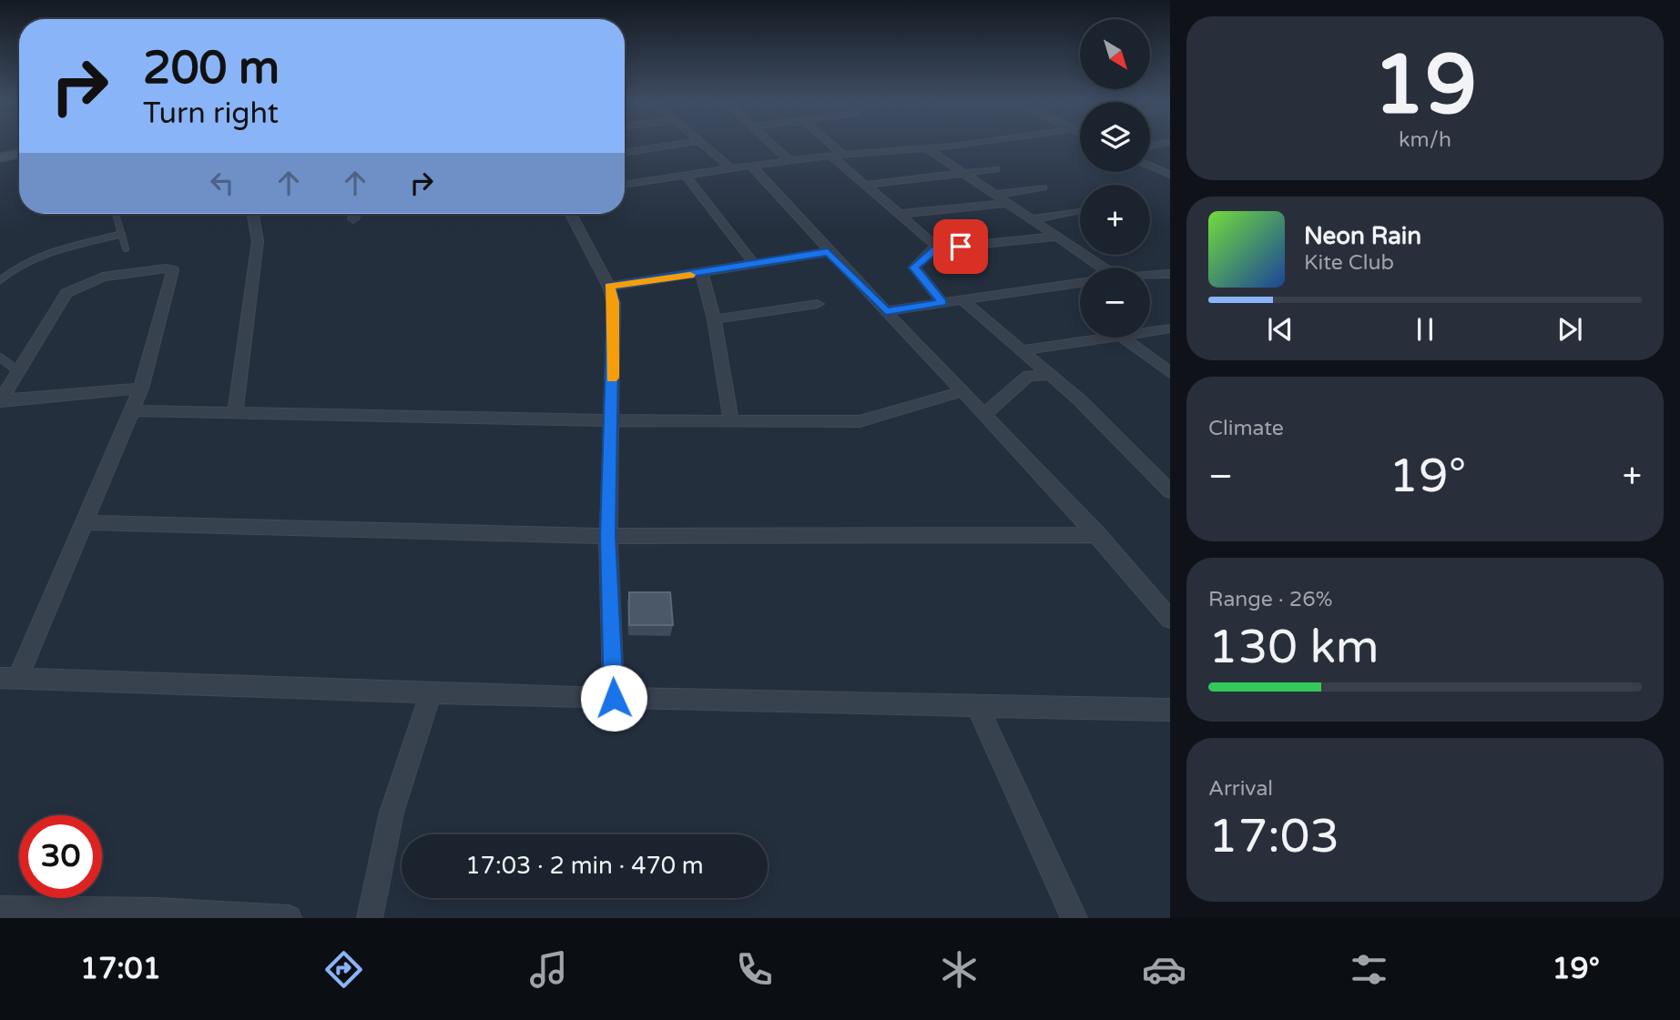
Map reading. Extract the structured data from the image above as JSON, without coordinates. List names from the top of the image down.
{
  "north": "bottom right",
  "page": {
    "tile": [
      ["19", "km/h"],
      "Climate",
      ["Range · 26%", "130 km"],
      ["Arrival", "17:03"]
    ],
    "map_buttons": ["+", "−"],
    "turn": ["200 m", "Turn right"],
    "song": ["Neon Rain", "Kite Club"],
    "heat": ["−", "19°", "+"],
    "limit": "30",
    "trip": "17:03 · 2 min · 470 m",
    "tabs": ["17:01", "19°"]
  }
}
